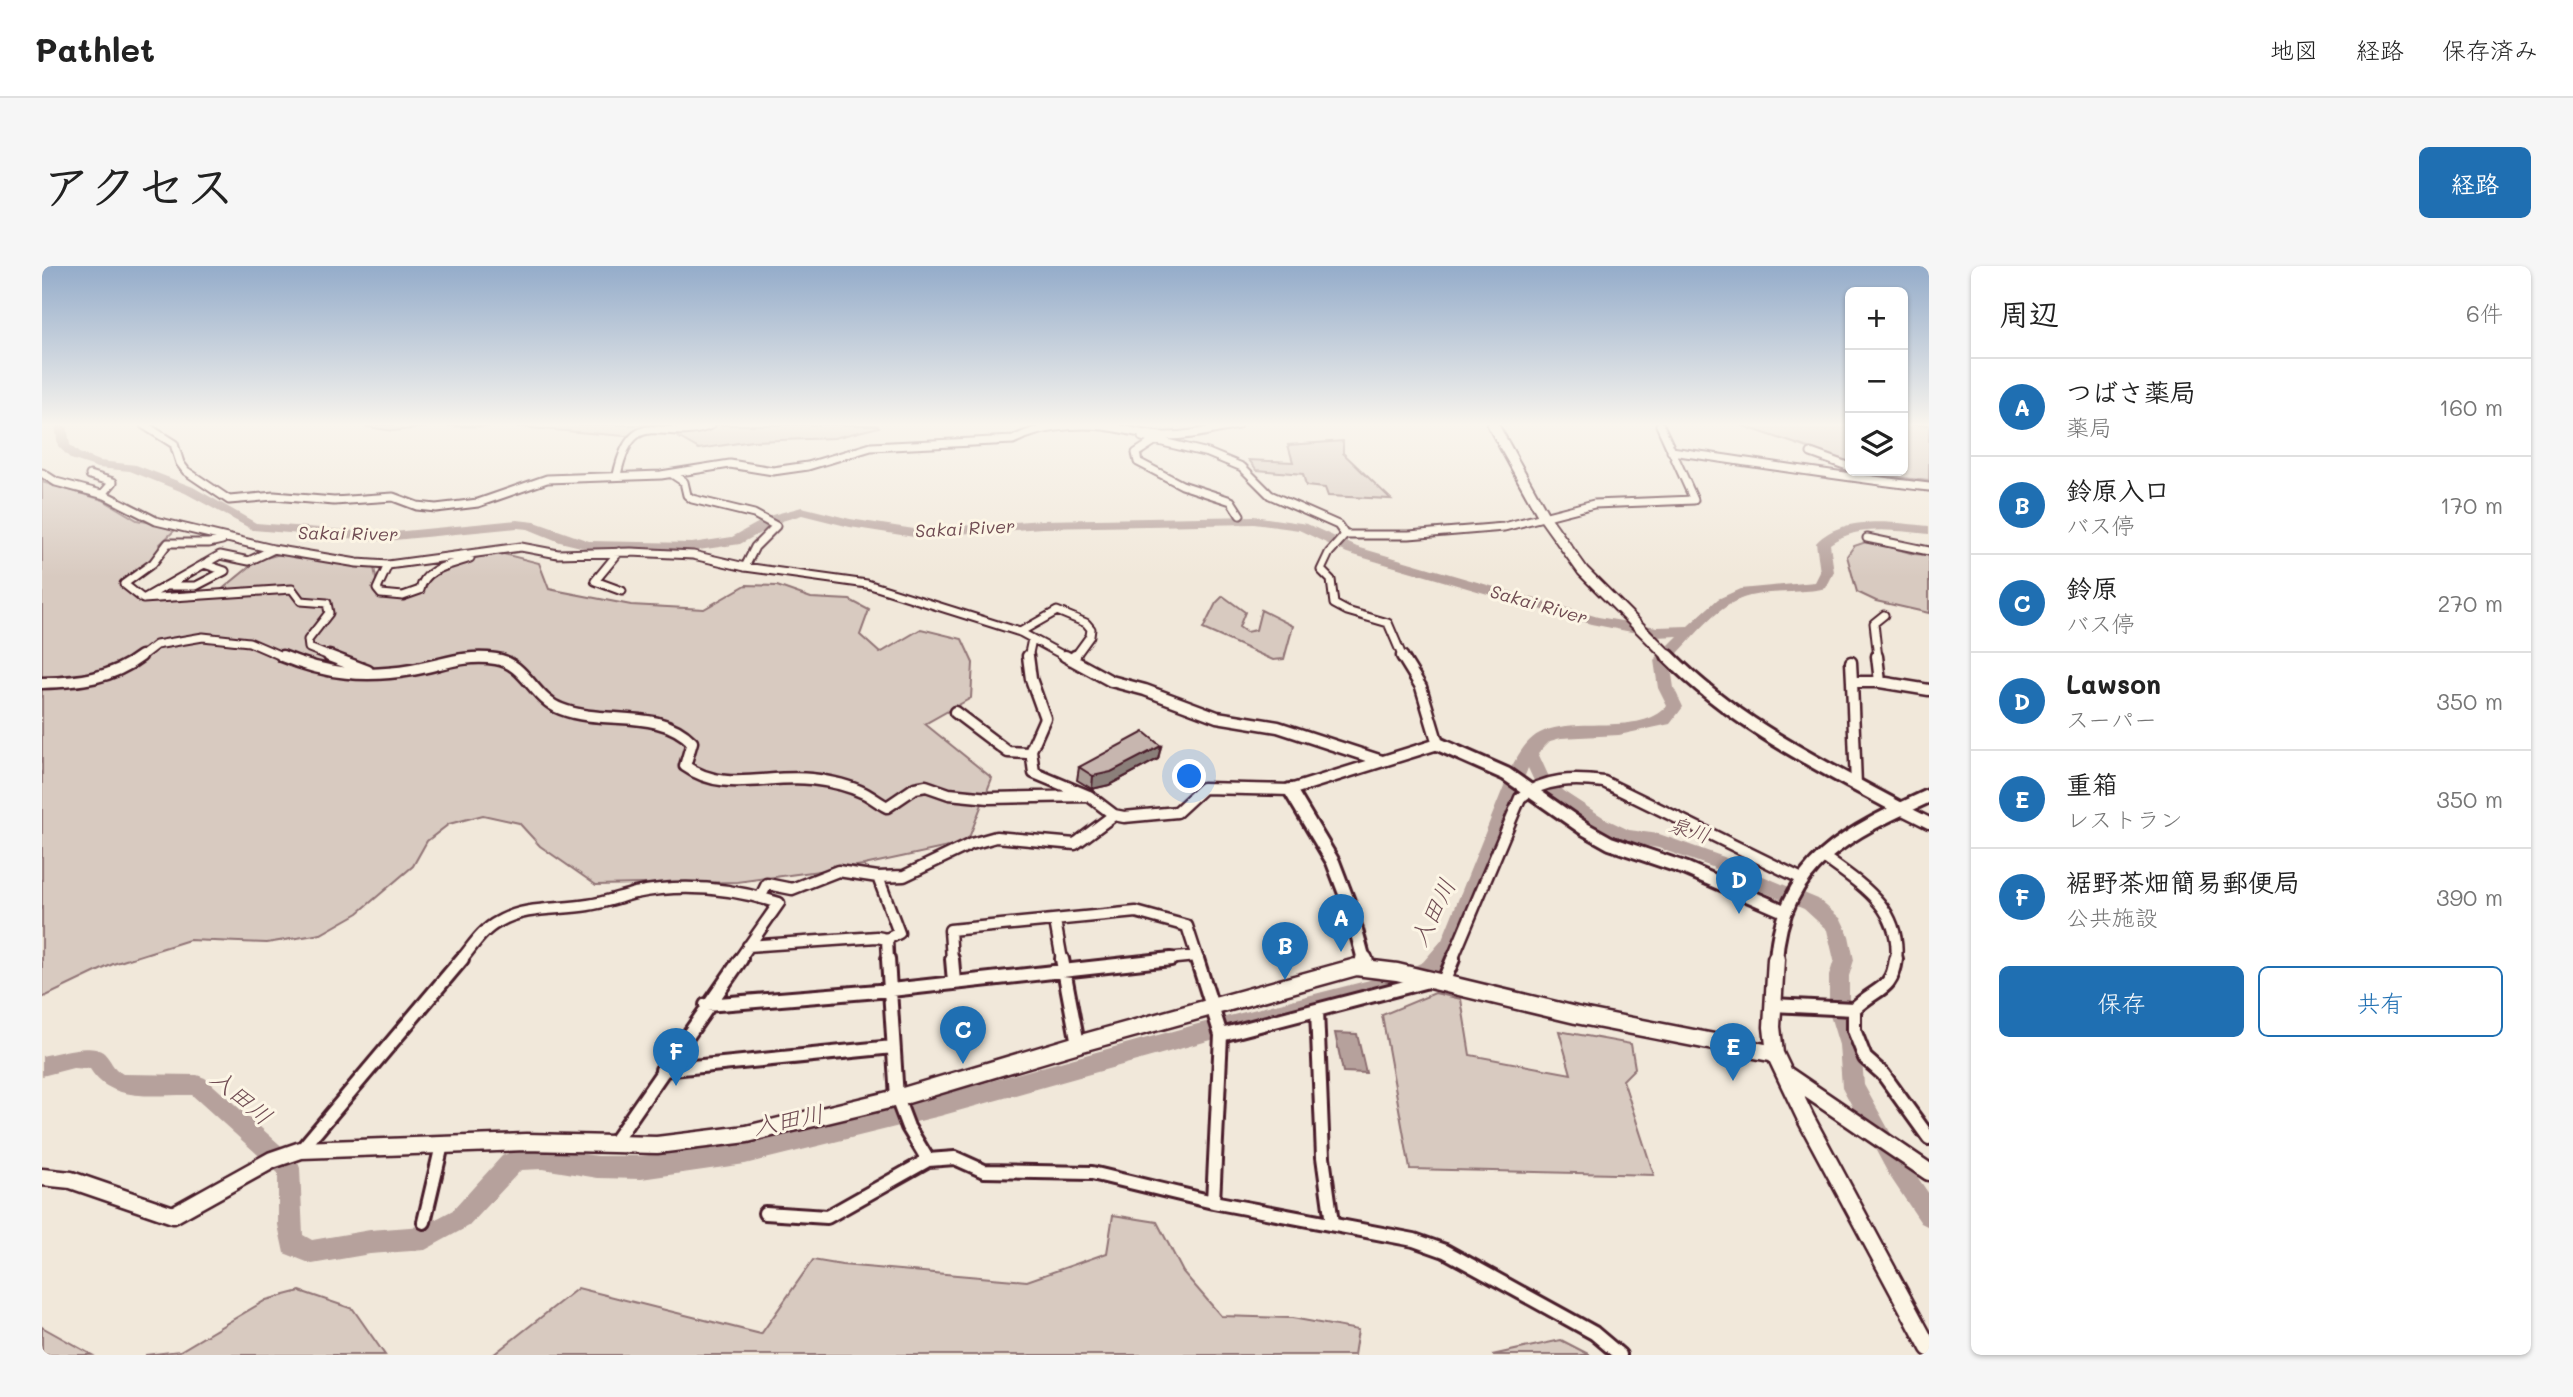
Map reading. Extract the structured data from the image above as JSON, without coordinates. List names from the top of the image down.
{
  "water": ["Sakai River", "泉川", "入田川"],
  "page": {
    "header": "Pathlet",
    "nav": ["地図", "経路", "保存済み"],
    "title": "アクセス",
    "buttons": [
      "経路",
      ["保存", "共有"]
    ],
    "heading": ["周辺", "6件"],
    "map_buttons": ["+", "−"],
    "list": [
      {
        "mark": "A",
        "name": "つばさ薬局",
        "note": "薬局",
        "value": "160 m"
      },
      {
        "mark": "B",
        "name": "鈴原入口",
        "note": "バス停",
        "value": "170 m"
      },
      {
        "mark": "C",
        "name": "鈴原",
        "note": "バス停",
        "value": "270 m"
      },
      {
        "mark": "D",
        "name": "Lawson",
        "note": "スーパー",
        "value": "350 m"
      },
      {
        "mark": "E",
        "name": "重箱",
        "note": "レストラン",
        "value": "350 m"
      },
      {
        "mark": "F",
        "name": "裾野茶畑簡易郵便局",
        "note": "公共施設",
        "value": "390 m"
      }
    ],
    "pins": [
      "D",
      "A",
      "B",
      "C",
      "E",
      "F"
    ]
  }
}
